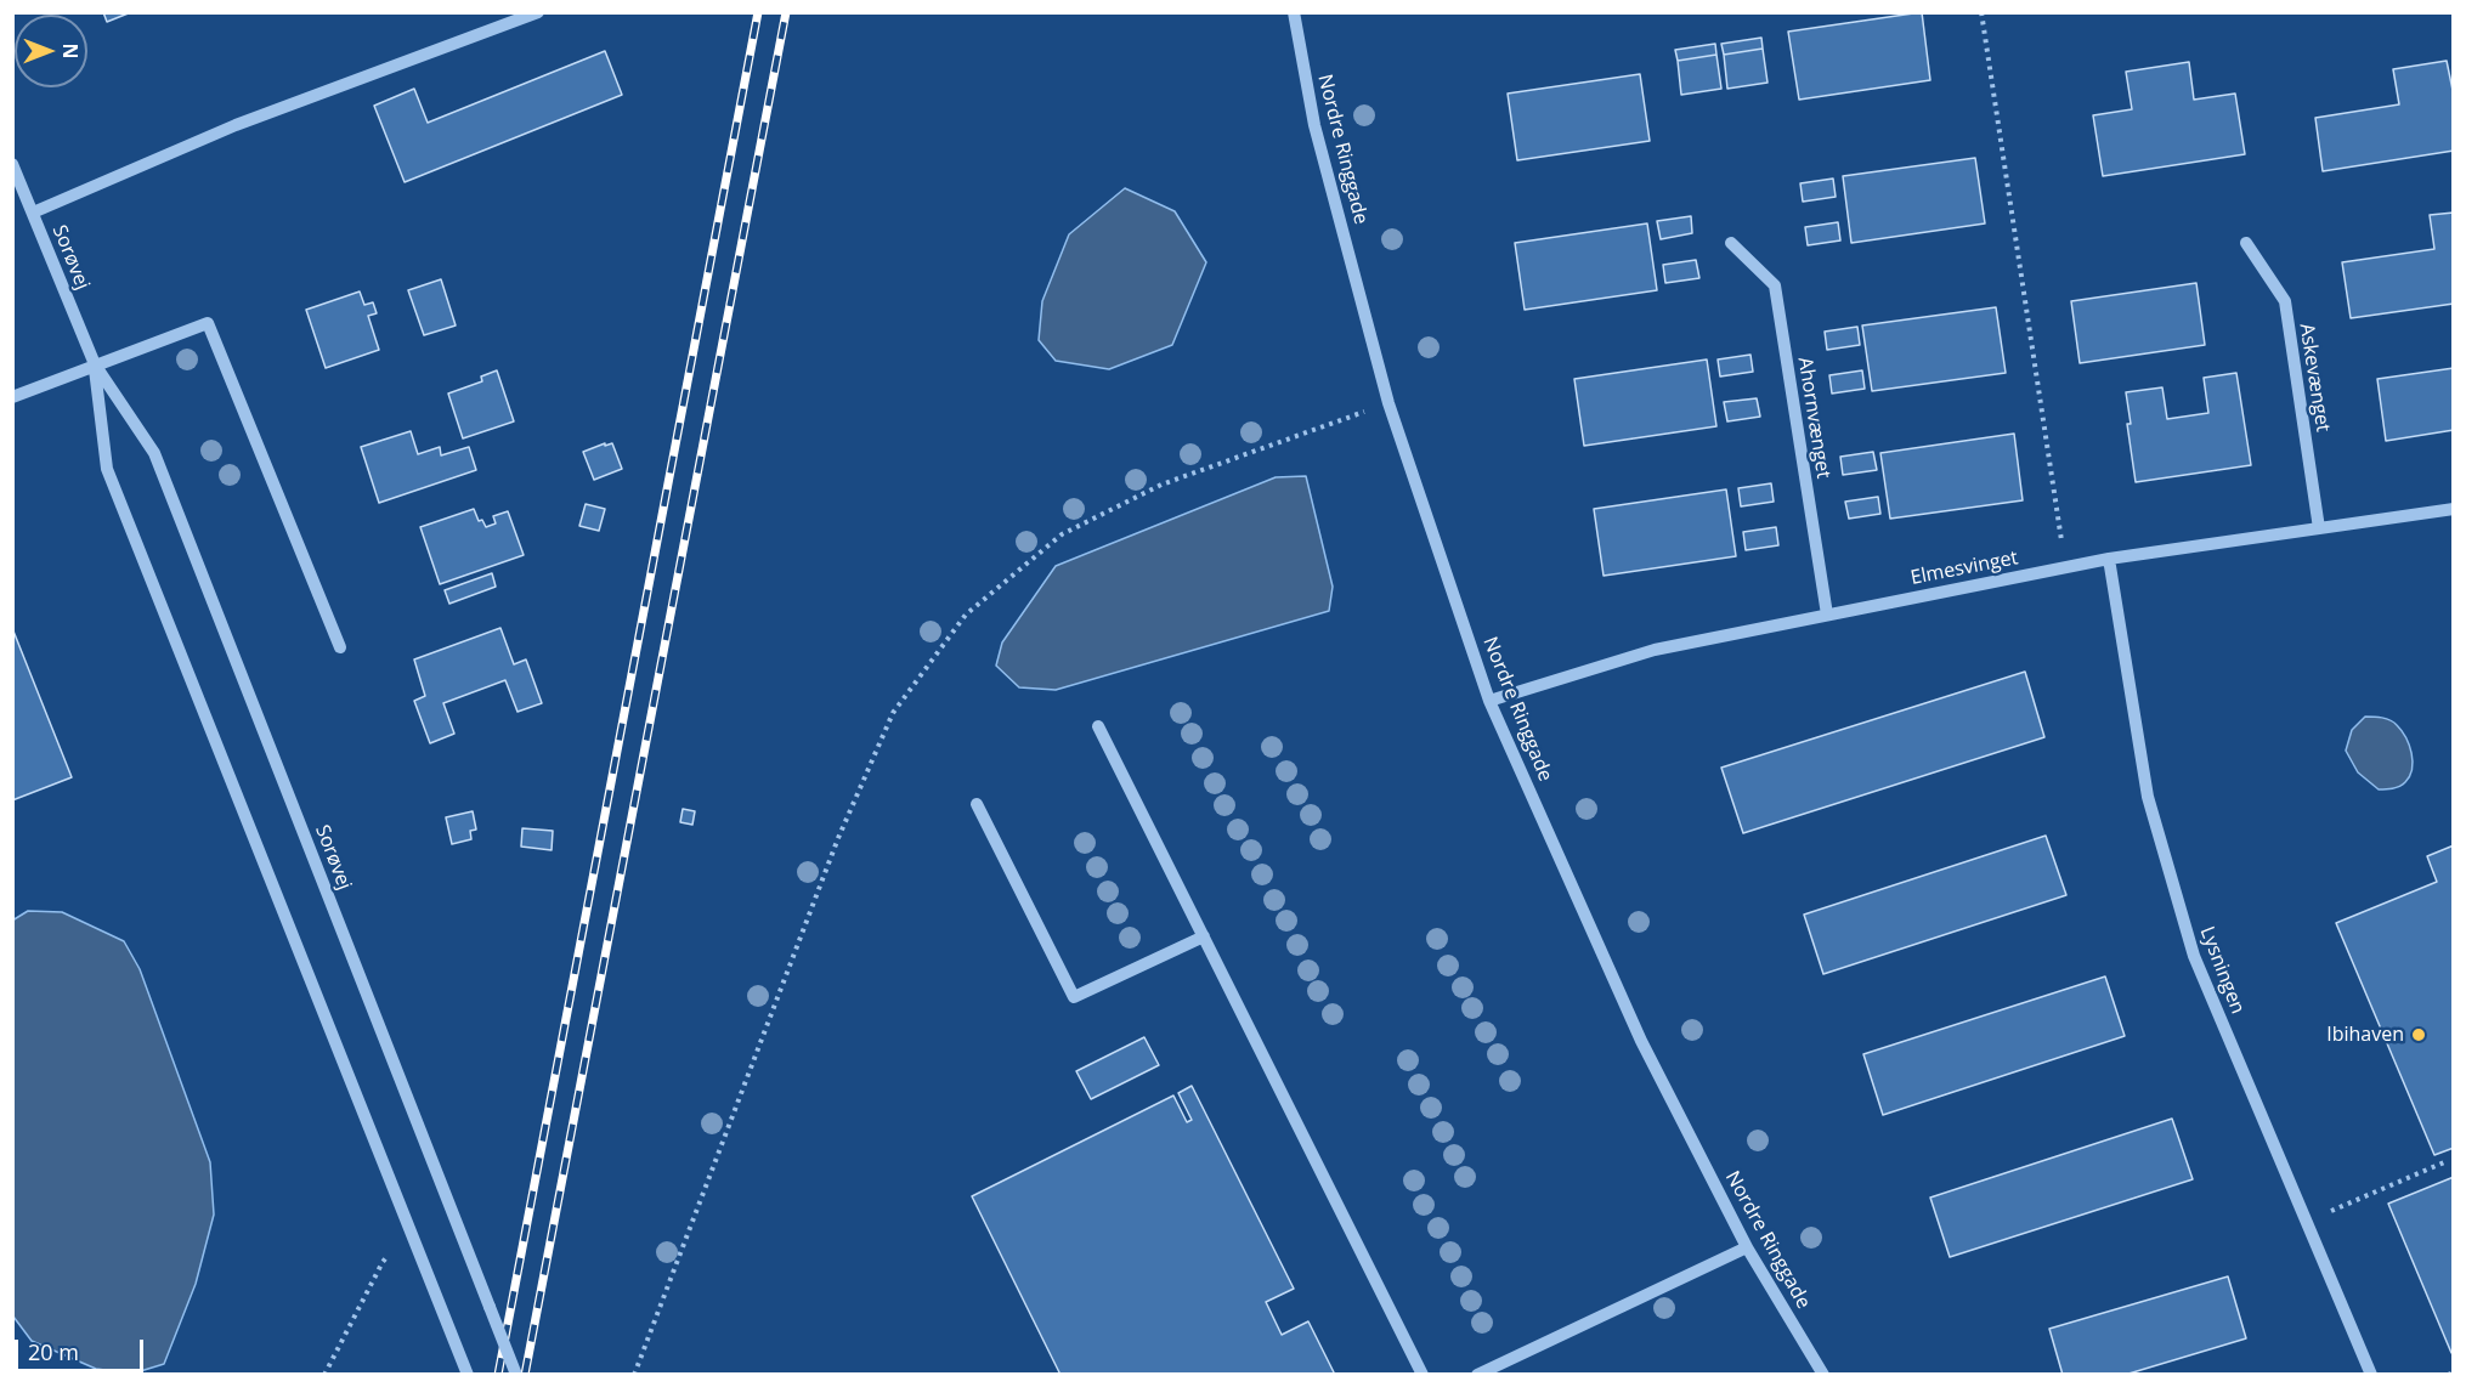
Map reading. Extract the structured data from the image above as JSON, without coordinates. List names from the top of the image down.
{
  "streets": {
    "street": [
      "Nordre Ringgade",
      "Sorøvej",
      "Askevænget",
      "Ahornvænget",
      "Elmesvinget",
      "Lysningen"
    ]
  },
  "crossings": [
    ["Nordre Ringgade", "Elmesvinget"],
    ["Askevænget", "Elmesvinget"],
    ["Ahornvænget", "Elmesvinget"],
    ["Elmesvinget", "Lysningen"]
  ],
  "places": ["Ibihaven"],
  "scale_bar": "20 m",
  "north": "right"
}
